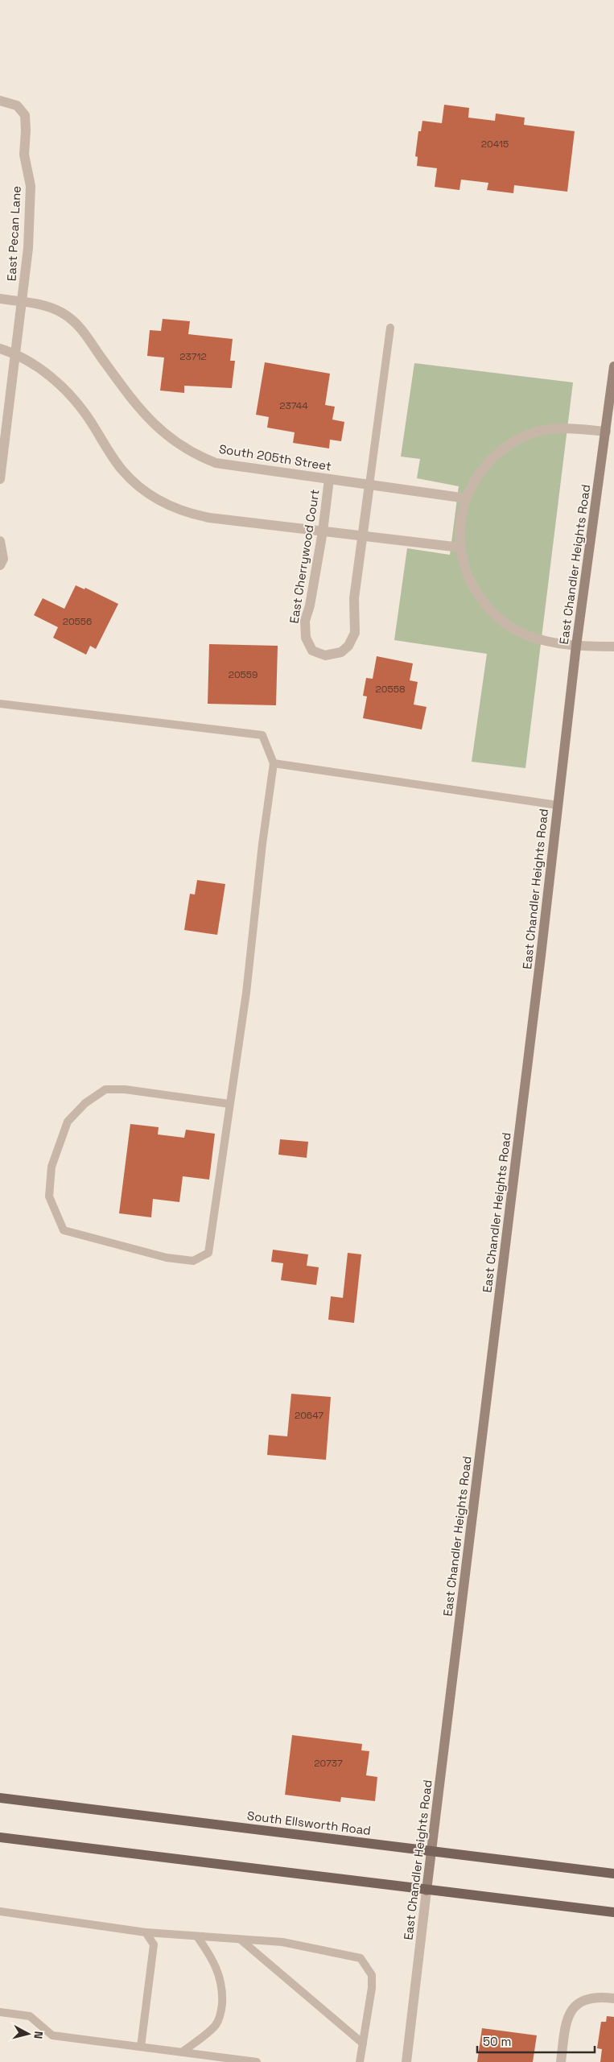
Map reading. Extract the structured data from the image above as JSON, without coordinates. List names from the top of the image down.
{
  "streets": {
    "main road": ["East Chandler Heights Road", "South Ellsworth Road"],
    "street": ["East Pecan Lane", "South 205th Street", "East Cherrywood Court"]
  },
  "crossings": [
    ["East Pecan Lane", "South 205th Street"],
    ["South 205th Street", "East Cherrywood Court"],
    ["East Chandler Heights Road", "South Ellsworth Road"]
  ],
  "house_numbers": [
    "20415",
    "23712",
    "23744",
    "20556",
    "20559",
    "20558",
    "20647",
    "20737"
  ],
  "scale_bar": "50 m",
  "north": "right"
}
